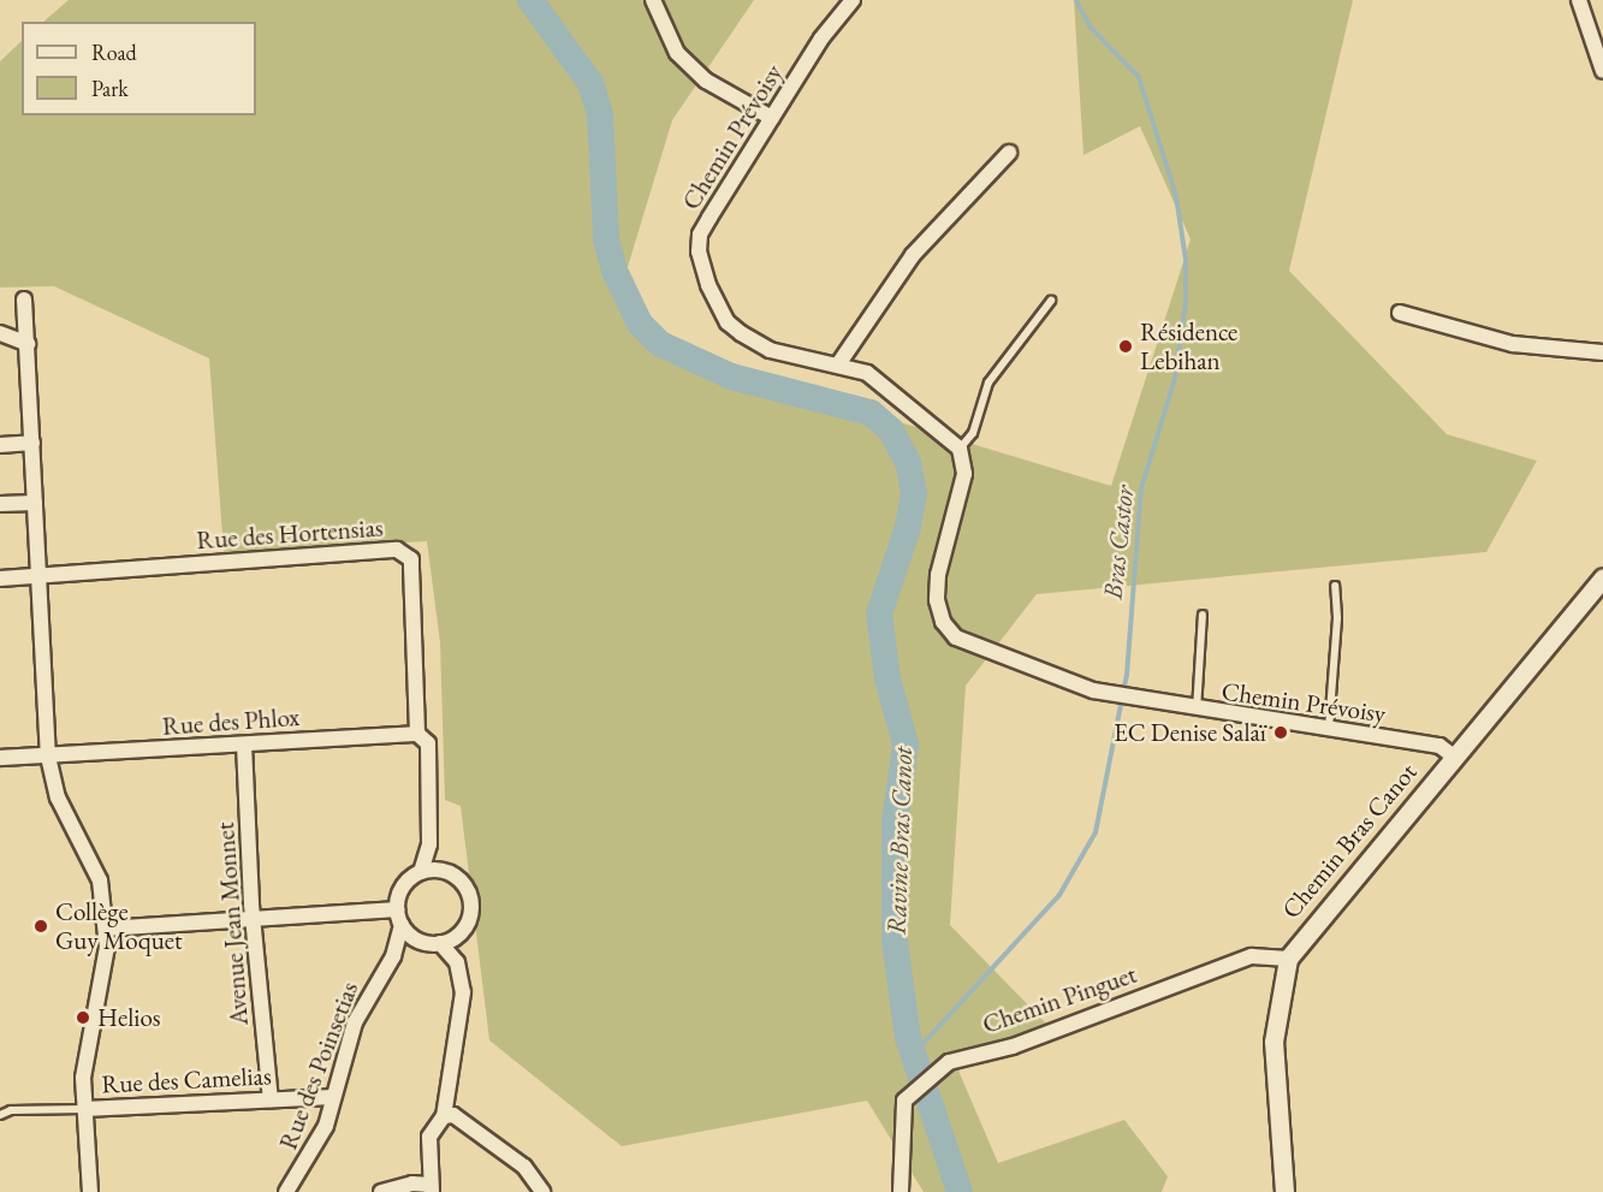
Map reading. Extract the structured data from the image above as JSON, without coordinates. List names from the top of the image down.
{
  "streets": {
    "street": [
      "Chemin Prévoisy",
      "Rue des Hortensias",
      "Rue des Phlox",
      "Chemin Bras Canot",
      "Avenue Jean Monnet",
      "Chemin Pinguet",
      "Rue des Poinsetias",
      "Rue des Camelias"
    ]
  },
  "crossings": [
    ["Chemin Prévoisy", "Chemin Bras Canot"],
    ["Rue des Hortensias", "Rue des Phlox"],
    ["Rue des Phlox", "Avenue Jean Monnet"],
    ["Chemin Bras Canot", "Chemin Pinguet"],
    ["Avenue Jean Monnet", "Rue des Camelias"],
    ["Rue des Poinsetias", "Rue des Camelias"]
  ],
  "water": ["Bras Castor", "Ravine Bras Canot"],
  "places": [
    "Résidence Lebihan",
    "EC Denise Salaï",
    "Collège Guy Moquet",
    "Helios"
  ],
  "legend": ["Road", "Park"]
}
